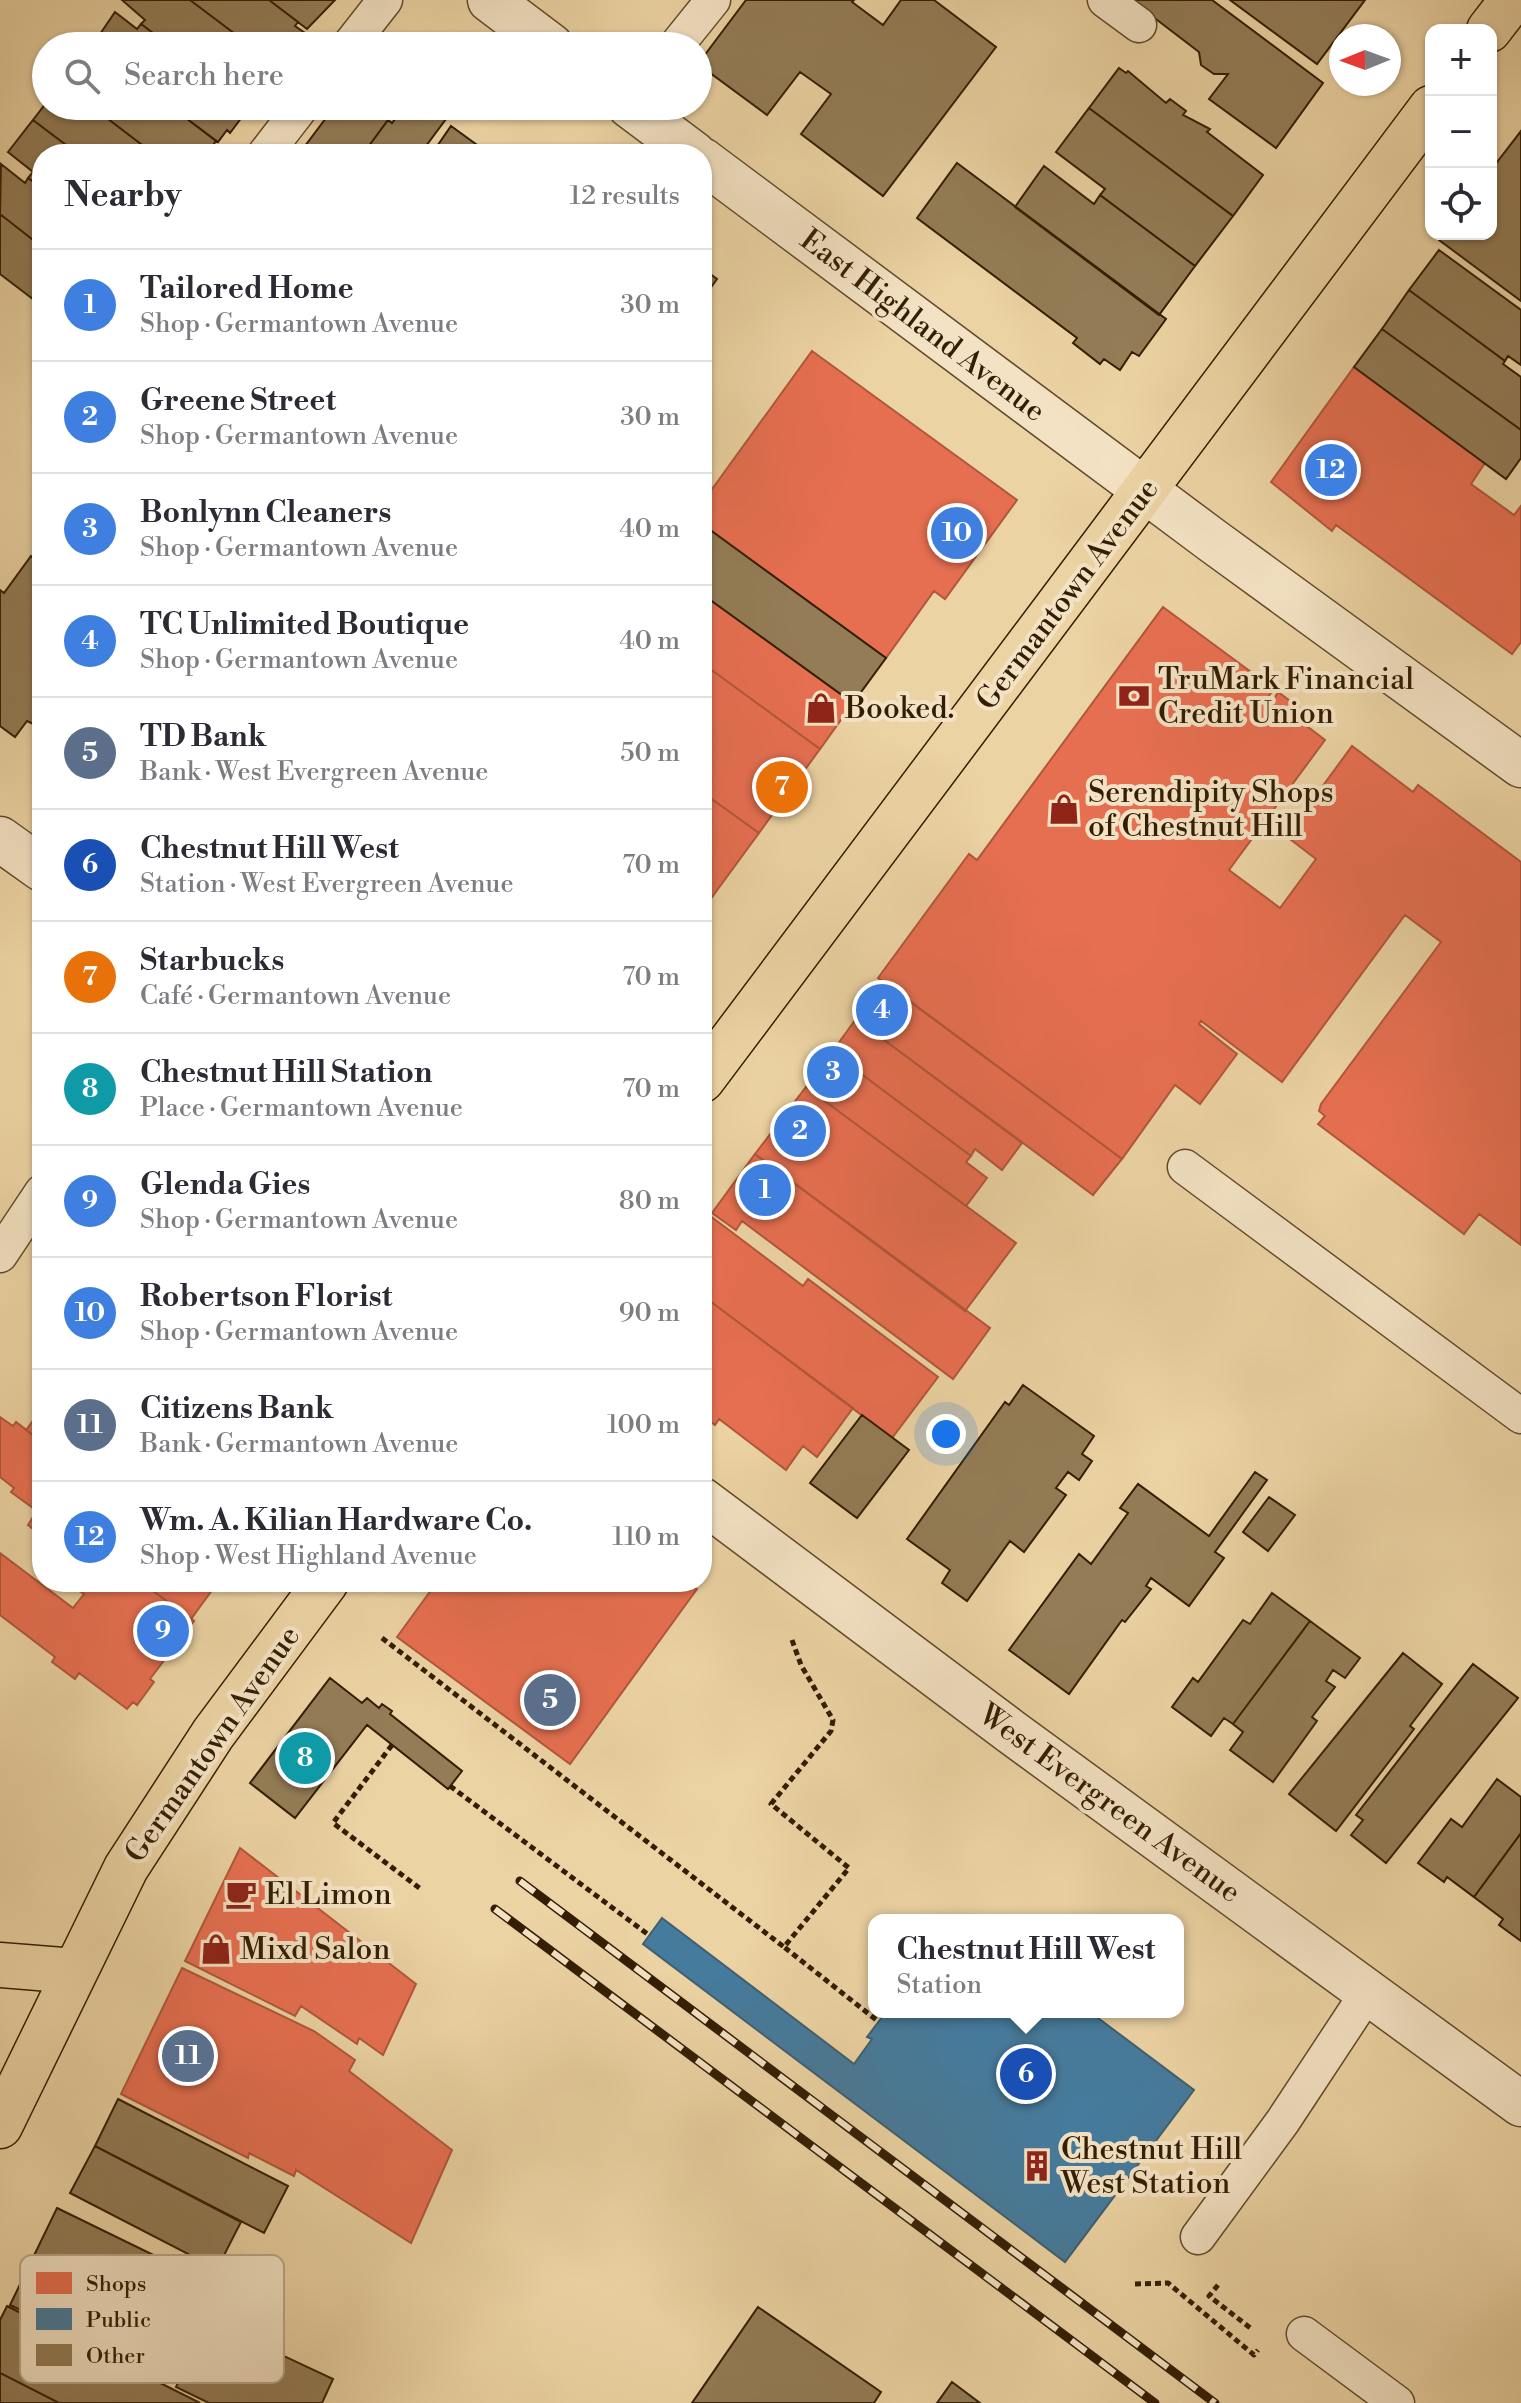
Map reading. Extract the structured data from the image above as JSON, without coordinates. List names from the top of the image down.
{
  "streets": {
    "main road": ["Germantown Avenue"],
    "street": ["East Highland Avenue", "West Evergreen Avenue"]
  },
  "crossings": [
    ["East Highland Avenue", "Germantown Avenue"]
  ],
  "places": {
    "bank": ["TruMark Financial Credit Union"],
    "shop": ["Booked.", "Serendipity Shops of Chestnut Hill", "Mixd Salon"],
    "cafe": ["El Limon"],
    "building": ["Chestnut Hill West Station"]
  },
  "legend": ["Shops", "Public", "Other"],
  "north": "left",
  "page": {
    "map_buttons": ["+", "−"],
    "search": "Search here",
    "heading": ["Nearby", "12 results"],
    "list": [
      {
        "mark": "1",
        "name": "Tailored Home",
        "note": "Shop · Germantown Avenue",
        "value": "30 m"
      },
      {
        "mark": "2",
        "name": "Greene Street",
        "note": "Shop · Germantown Avenue",
        "value": "30 m"
      },
      {
        "mark": "3",
        "name": "Bonlynn Cleaners",
        "note": "Shop · Germantown Avenue",
        "value": "40 m"
      },
      {
        "mark": "4",
        "name": "TC Unlimited Boutique",
        "note": "Shop · Germantown Avenue",
        "value": "40 m"
      },
      {
        "mark": "5",
        "name": "TD Bank",
        "note": "Bank · West Evergreen Avenue",
        "value": "50 m"
      },
      {
        "mark": "6",
        "name": "Chestnut Hill West",
        "note": "Station · West Evergreen Avenue",
        "value": "70 m"
      },
      {
        "mark": "7",
        "name": "Starbucks",
        "note": "Café · Germantown Avenue",
        "value": "70 m"
      },
      {
        "mark": "8",
        "name": "Chestnut Hill Station",
        "note": "Place · Germantown Avenue",
        "value": "70 m"
      },
      {
        "mark": "9",
        "name": "Glenda Gies",
        "note": "Shop · Germantown Avenue",
        "value": "80 m"
      },
      {
        "mark": "10",
        "name": "Robertson Florist",
        "note": "Shop · Germantown Avenue",
        "value": "90 m"
      },
      {
        "mark": "11",
        "name": "Citizens Bank",
        "note": "Bank · Germantown Avenue",
        "value": "100 m"
      },
      {
        "mark": "12",
        "name": "Wm. A. Kilian Hardware Co.",
        "note": "Shop · West Highland Avenue",
        "value": "110 m"
      }
    ],
    "pins": [
      "12",
      "10",
      "7",
      "4",
      "3",
      "2",
      "1",
      "9",
      "5",
      "8",
      "11",
      "6"
    ],
    "popup": ["Chestnut Hill West", "Station"]
  }
}
